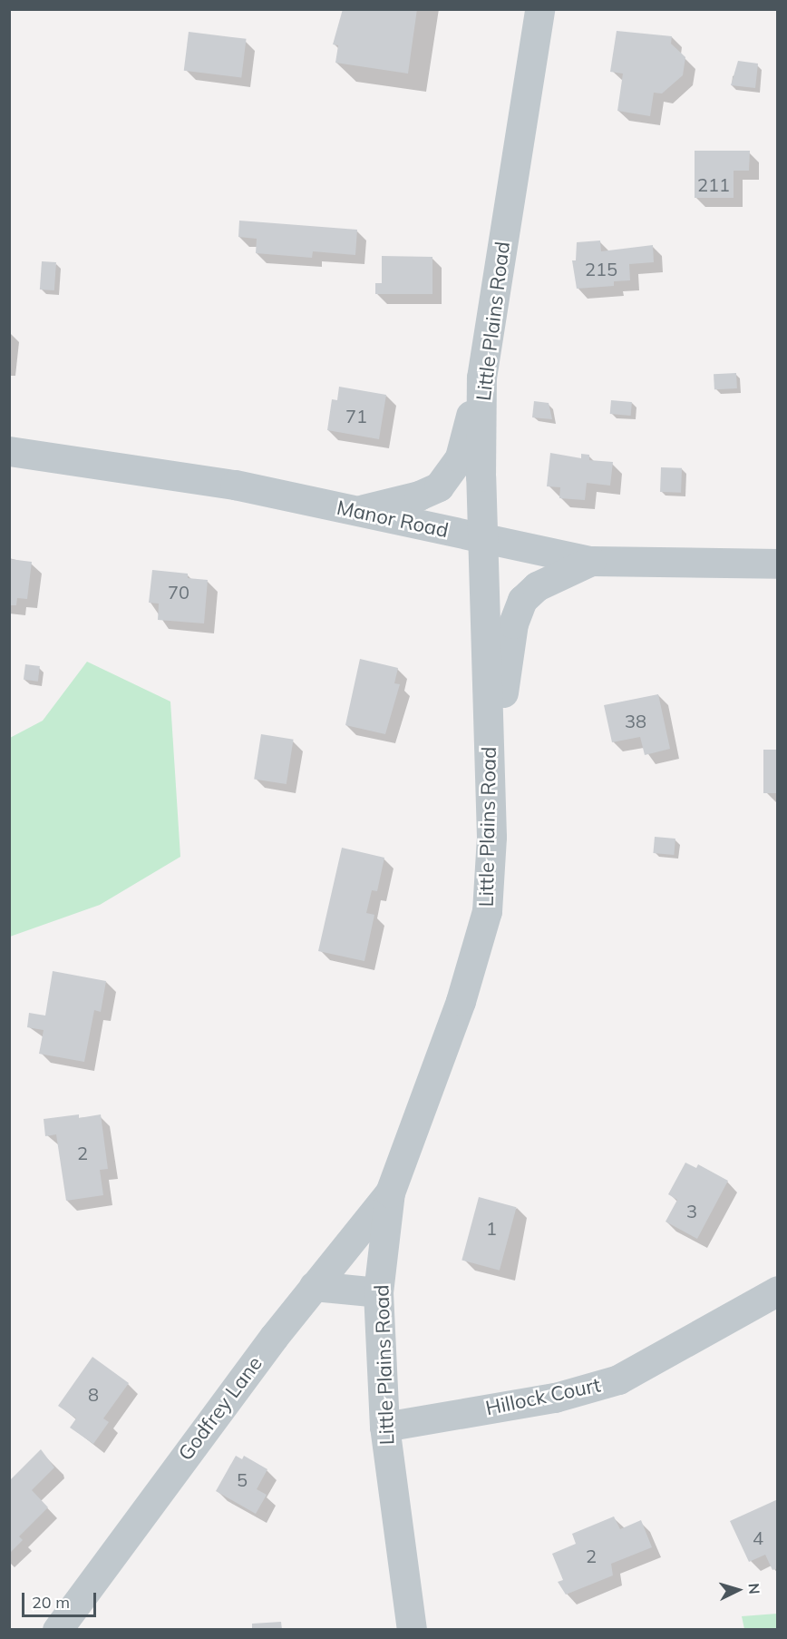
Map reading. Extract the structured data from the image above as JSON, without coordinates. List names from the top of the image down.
{
  "streets": {
    "street": [
      "Little Plains Road",
      "Manor Road",
      "Hillock Court",
      "Godfrey Lane"
    ]
  },
  "crossings": [
    ["Little Plains Road", "Manor Road"],
    ["Little Plains Road", "Hillock Court"],
    ["Little Plains Road", "Godfrey Lane"]
  ],
  "house_numbers": [
    "211",
    "215",
    "71",
    "70",
    "38",
    "2",
    "3",
    "1",
    "8",
    "5",
    "4",
    "2"
  ],
  "scale_bar": "20 m",
  "north": "right"
}
